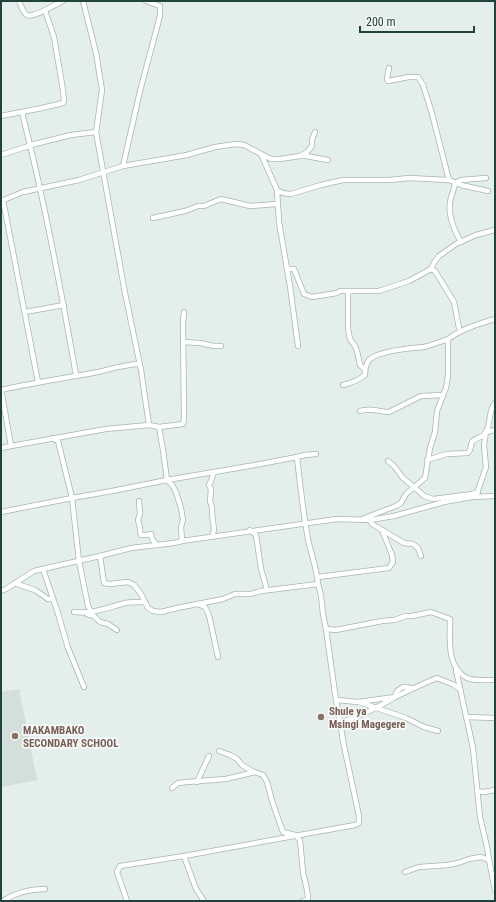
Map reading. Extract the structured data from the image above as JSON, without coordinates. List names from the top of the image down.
{
  "places": ["Shule ya Msingi Magegere", "MAKAMBAKO SECONDARY SCHOOL"],
  "scale_bar": "200 m"
}
